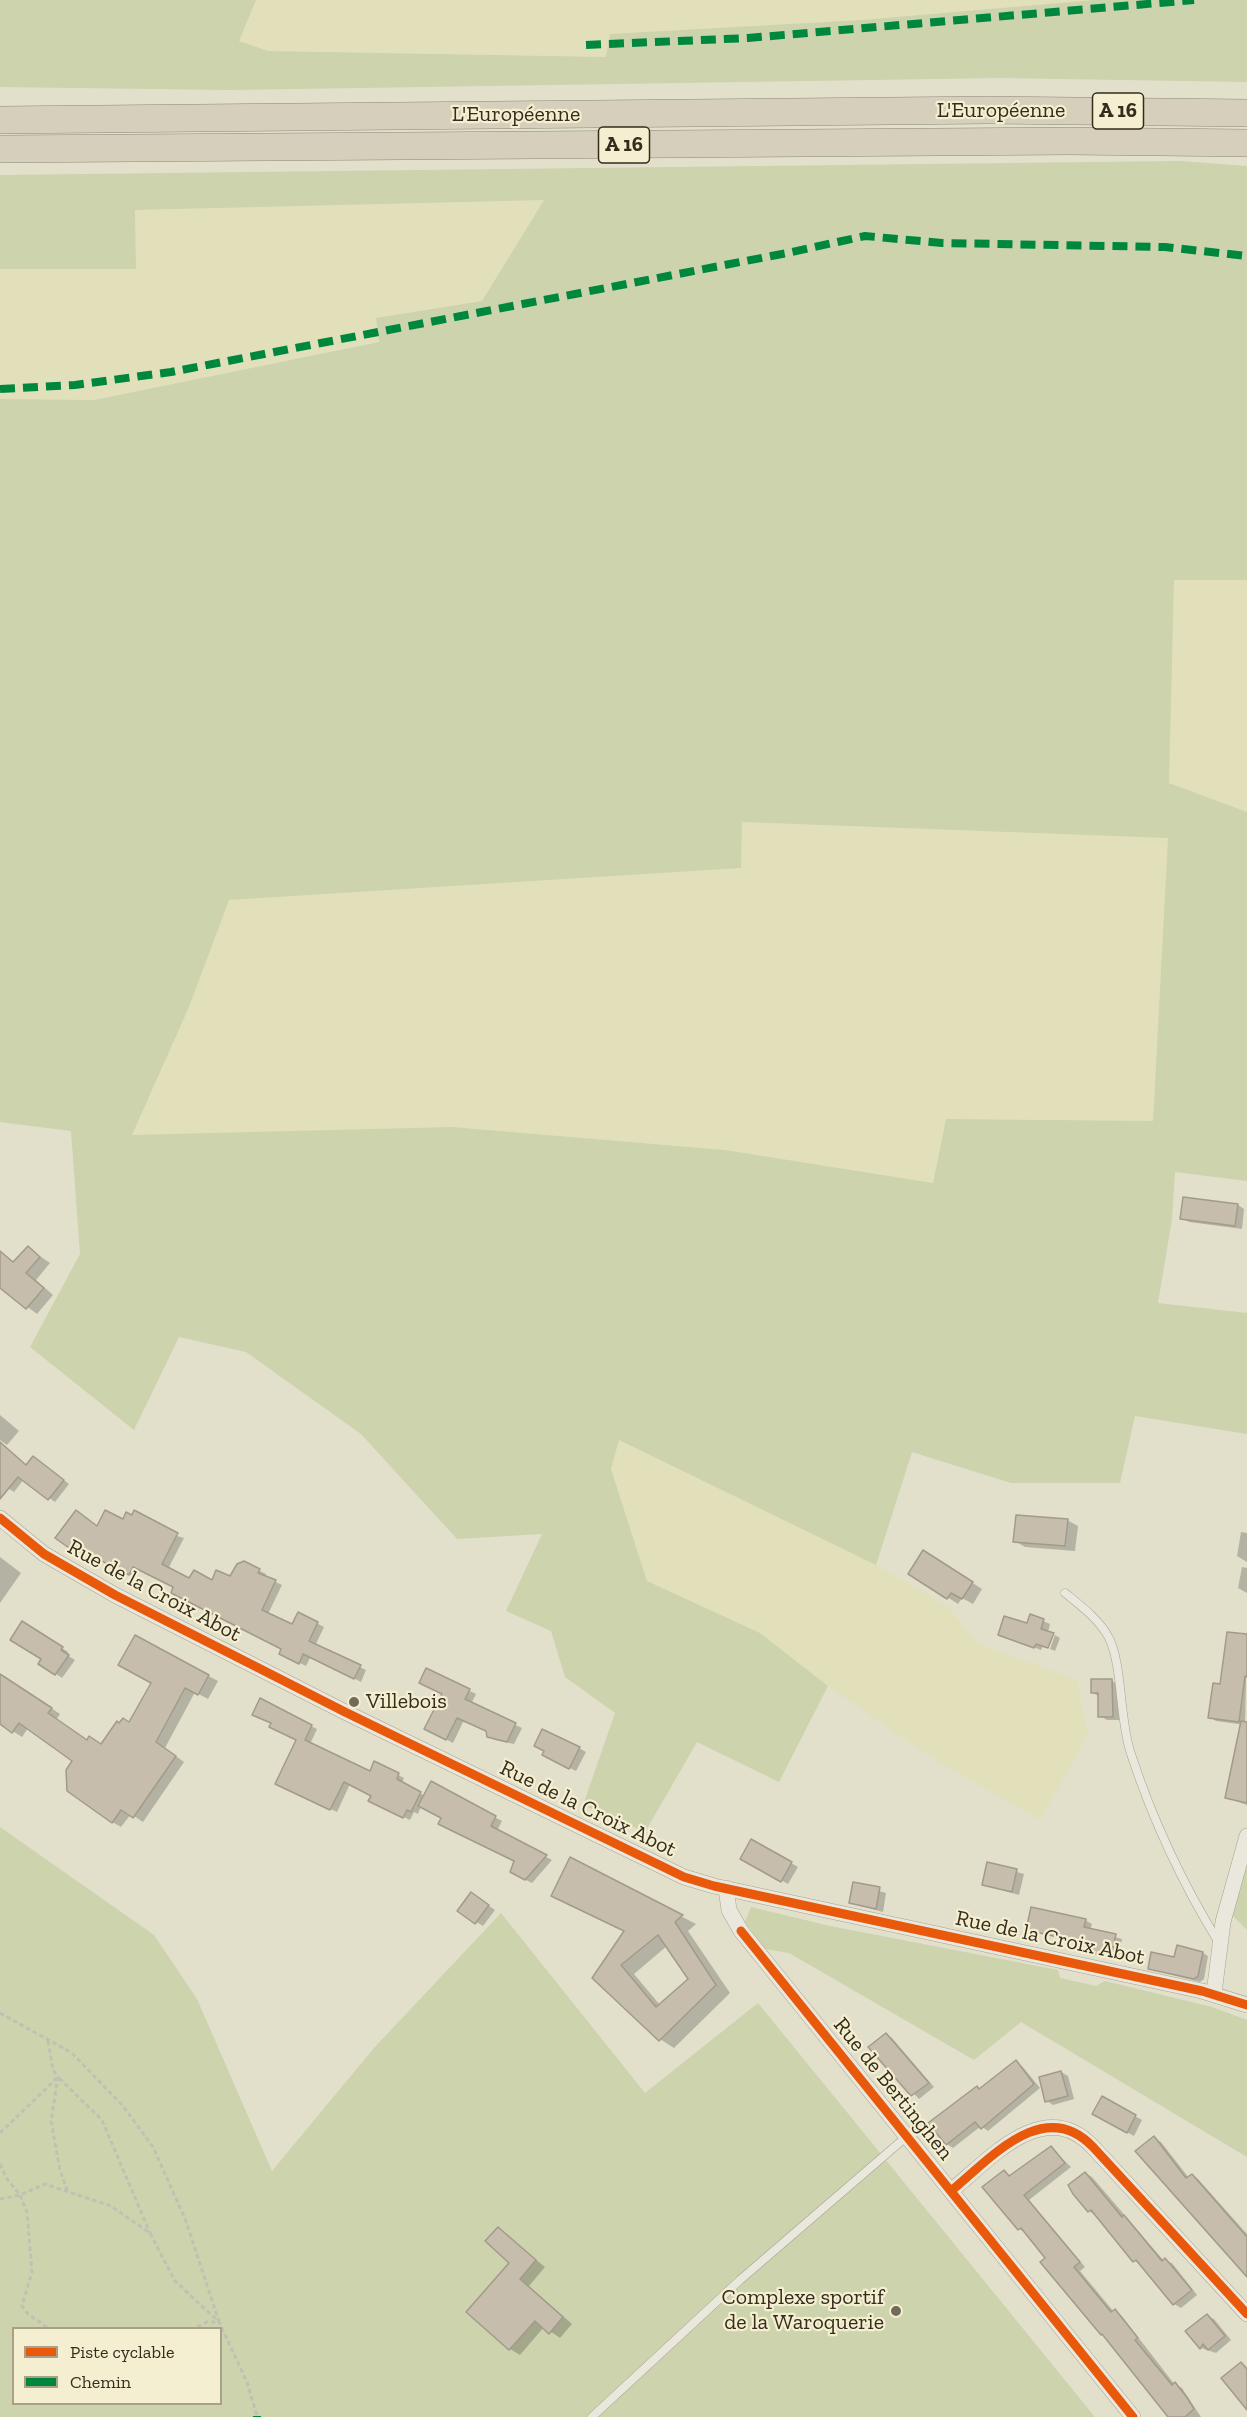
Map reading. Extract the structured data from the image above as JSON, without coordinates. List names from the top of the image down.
{
  "streets": {
    "highway": ["L'Européenne", "A 16"],
    "street": ["Rue de la Croix Abot", "Rue de Bertinghen"]
  },
  "crossings": [
    ["Rue de la Croix Abot", "Rue de Bertinghen"]
  ],
  "places": ["Villebois", "Complexe sportif de la Waroquerie"],
  "legend": ["Piste cyclable", "Chemin"]
}
